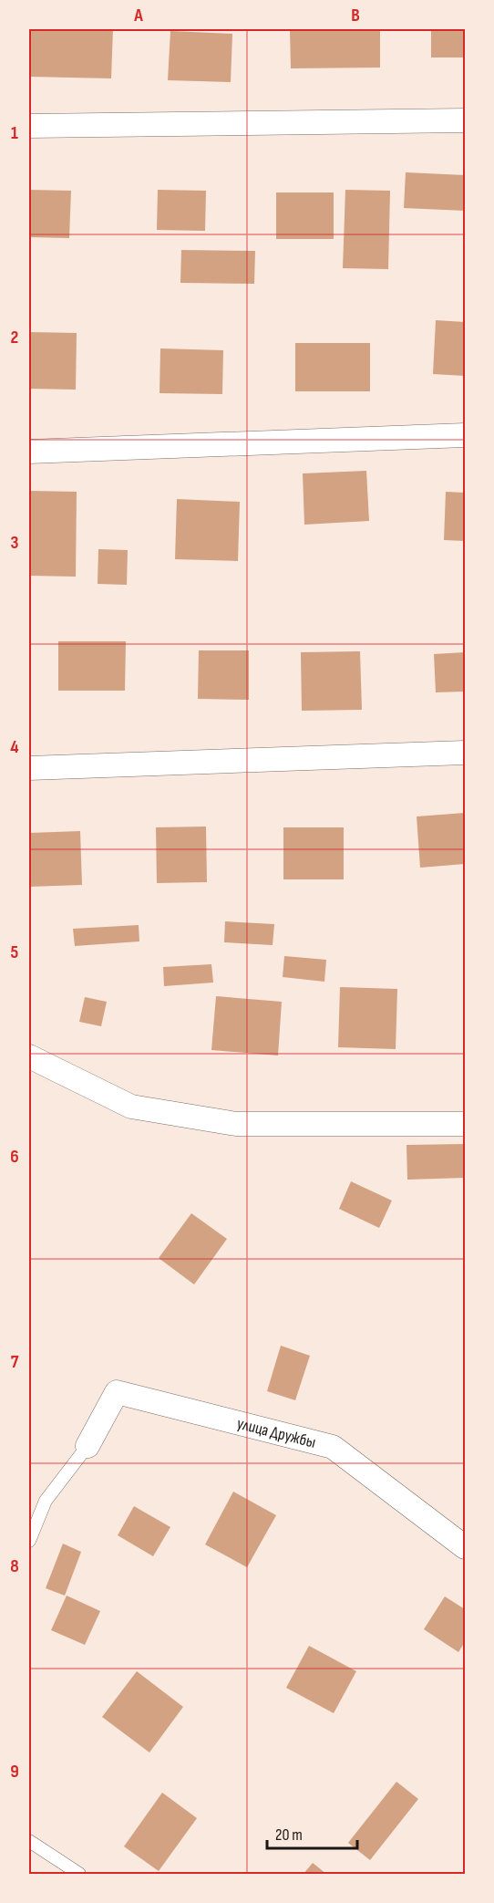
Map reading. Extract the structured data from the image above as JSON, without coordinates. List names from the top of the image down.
{
  "streets": {
    "street": ["улица Дружбы"]
  },
  "scale_bar": "20 m",
  "grid": {
    "columns": ["A", "B"],
    "rows": [
      "1",
      "2",
      "3",
      "4",
      "5",
      "6",
      "7",
      "8",
      "9"
    ]
  }
}
